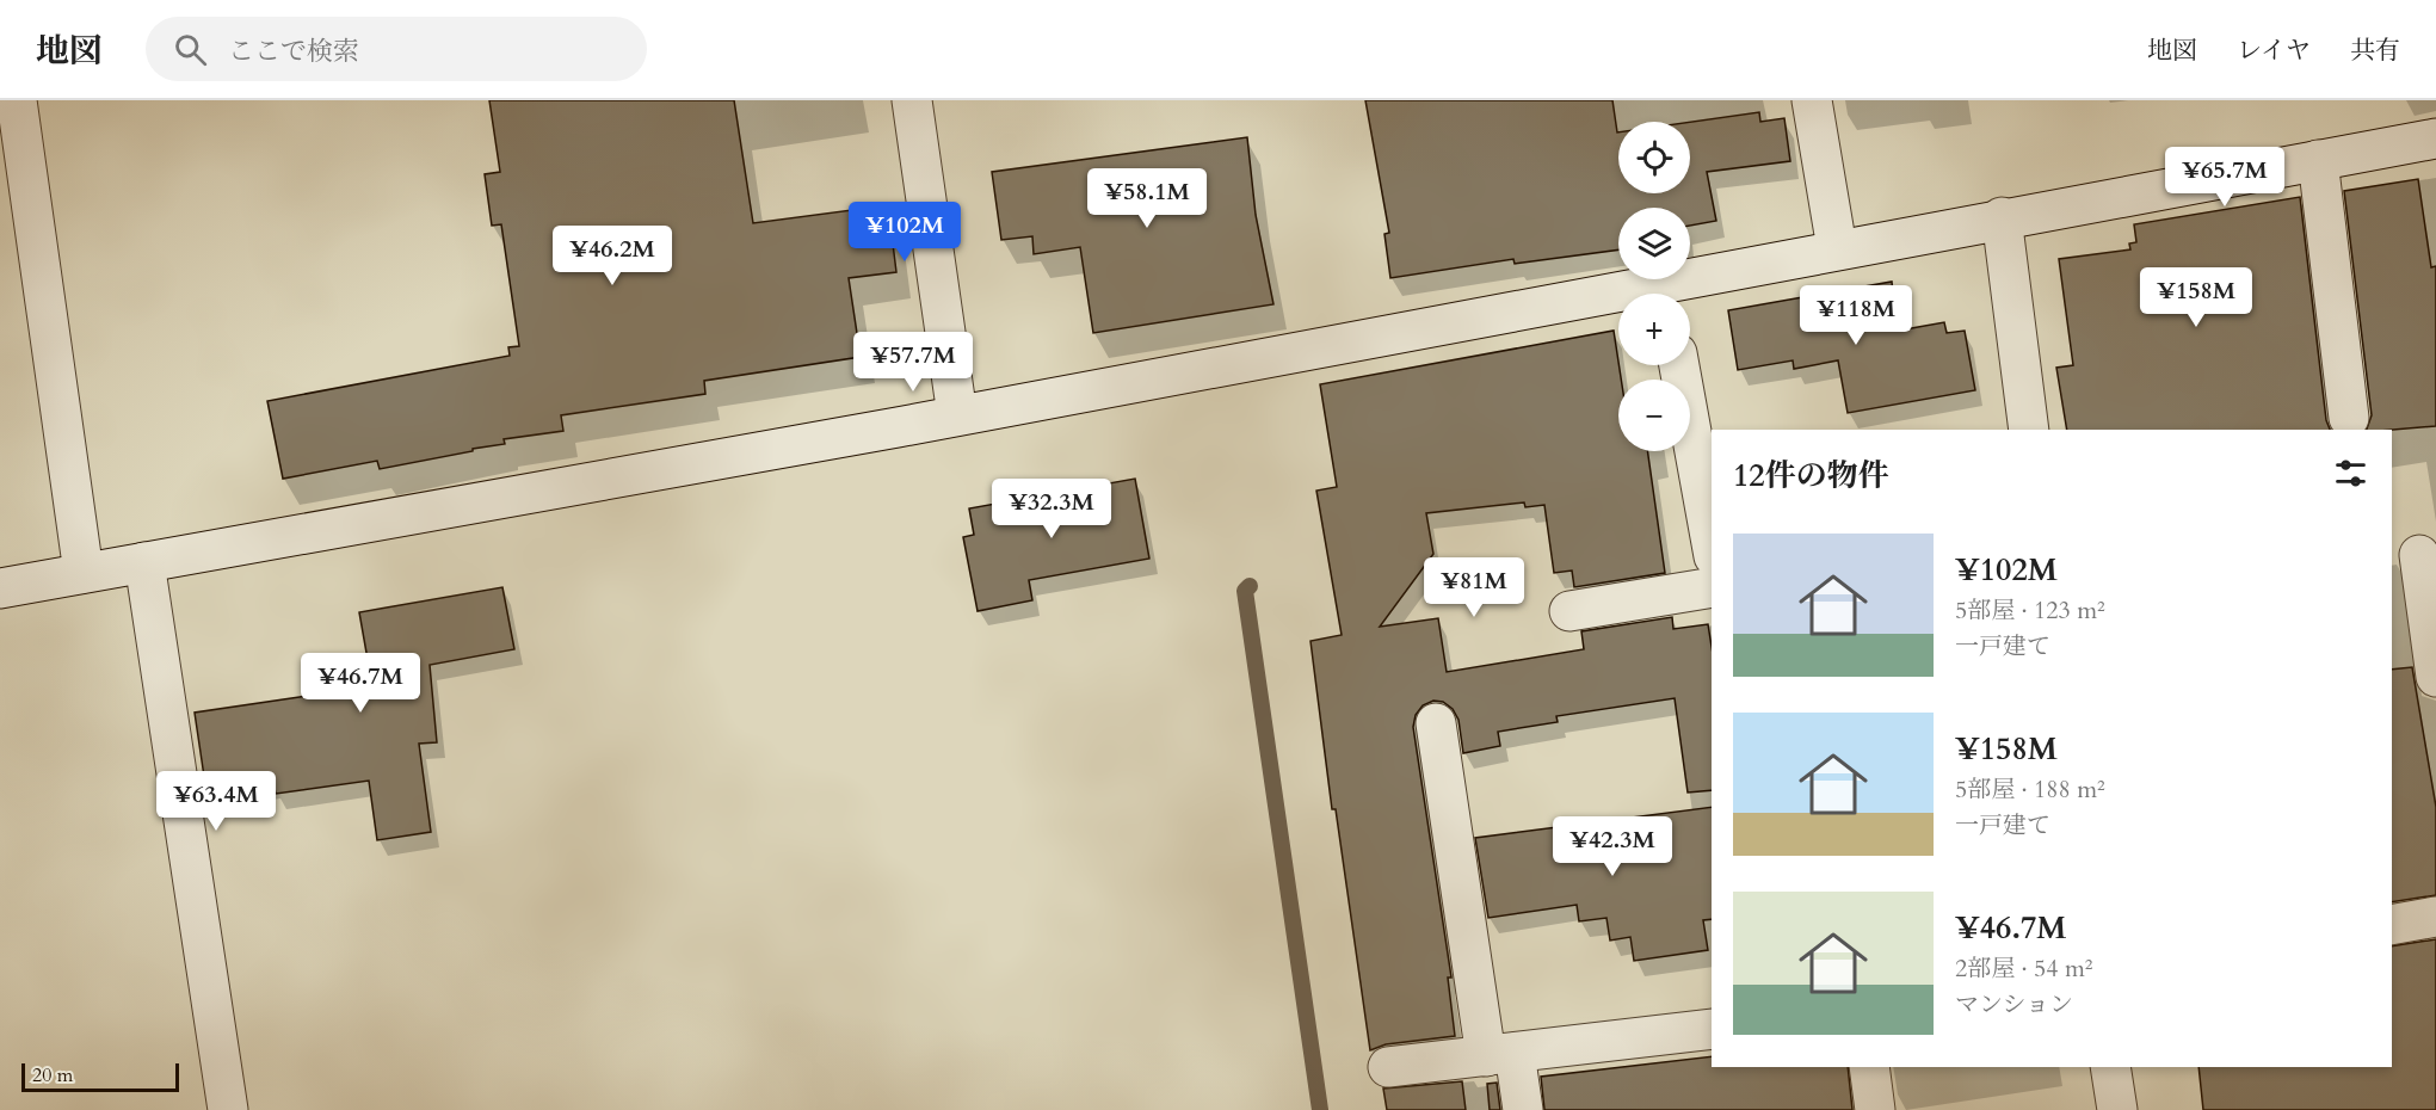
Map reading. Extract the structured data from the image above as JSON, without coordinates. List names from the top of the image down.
{
  "scale_bar": "20 m",
  "page": {
    "header": "地図",
    "search": "ここで検索",
    "nav": ["地図", "レイヤ", "共有"],
    "map_buttons": ["+", "−"],
    "price": [
      "¥65.7M",
      "¥58.1M",
      "¥102M",
      "¥46.2M",
      "¥158M",
      "¥118M",
      "¥57.7M",
      "¥32.3M",
      "¥81M",
      "¥46.7M",
      "¥63.4M",
      "¥42.3M"
    ],
    "heading": "12件の物件",
    "list": [
      {
        "name": "¥102M",
        "note": "5部屋 · 123 m² · 一戸建て"
      },
      {
        "name": "¥158M",
        "note": "5部屋 · 188 m² · 一戸建て"
      },
      {
        "name": "¥46.7M",
        "note": "2部屋 · 54 m² · マンション"
      }
    ],
    "scale": "20 m"
  }
}
